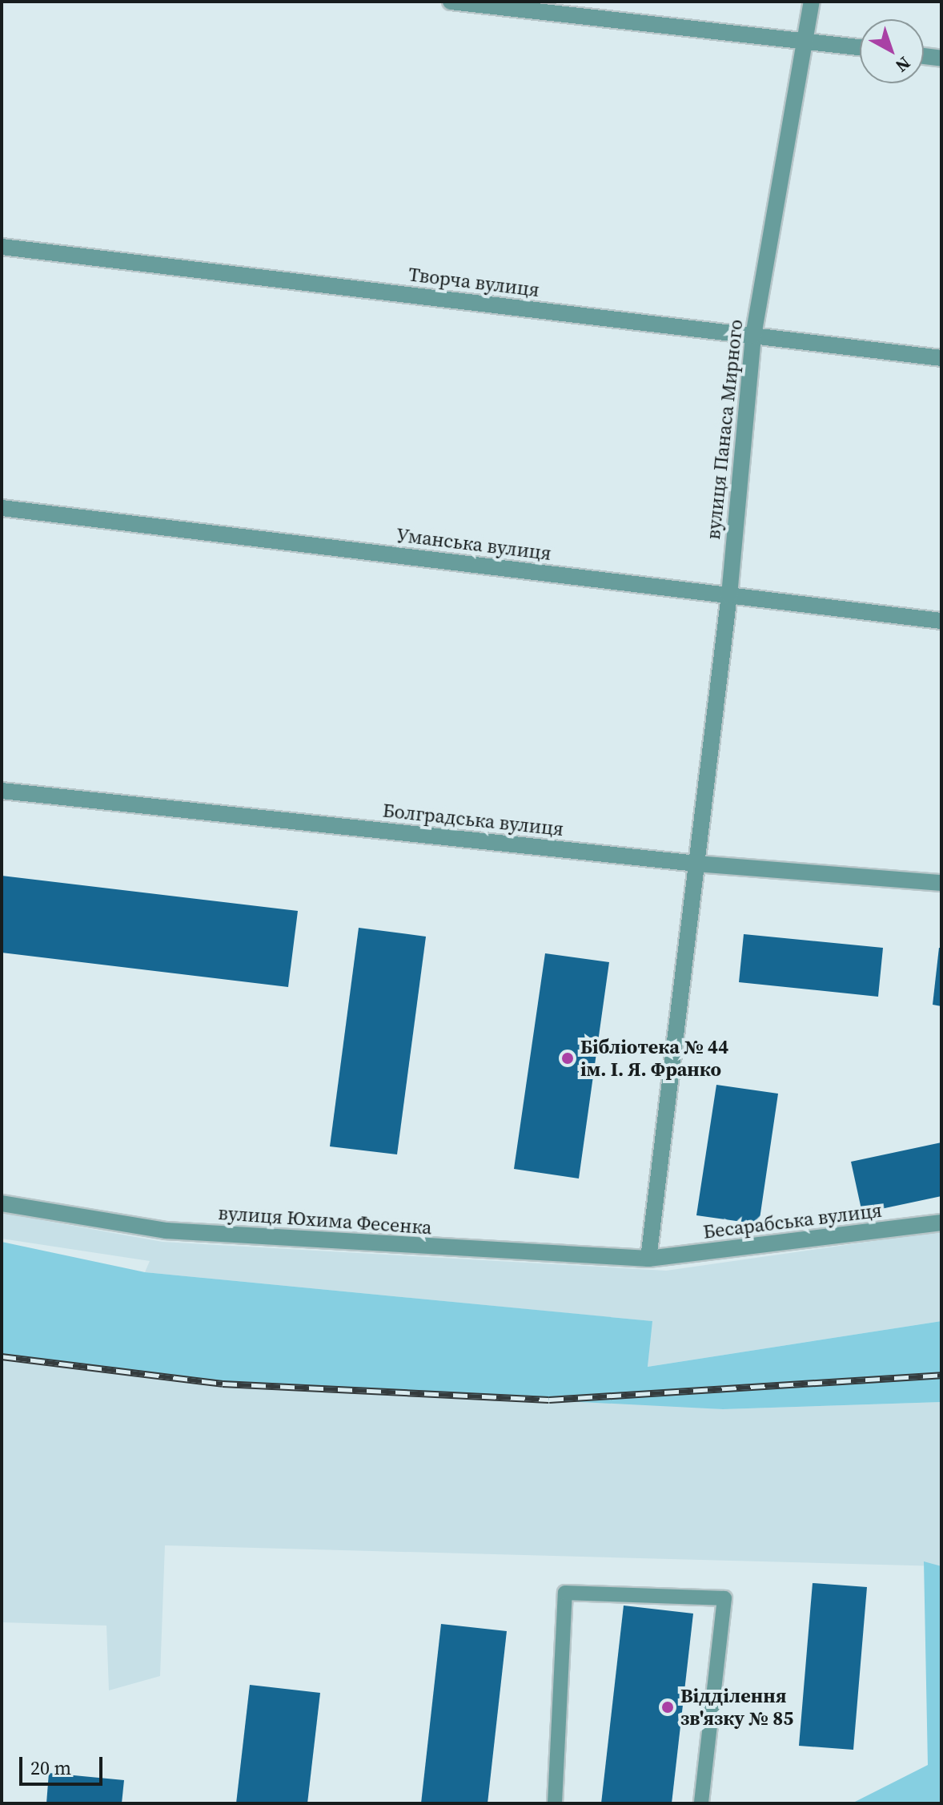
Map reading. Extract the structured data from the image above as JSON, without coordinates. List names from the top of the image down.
{
  "streets": {
    "street": [
      "Творча вулиця",
      "вулиця Панаса Мирного",
      "Уманська вулиця",
      "Болградська вулиця",
      "вулиця Юхима Фесенка",
      "Бесарабська вулиця"
    ]
  },
  "crossings": [
    ["Творча вулиця", "вулиця Панаса Мирного"],
    ["вулиця Панаса Мирного", "Уманська вулиця"],
    ["вулиця Панаса Мирного", "Болградська вулиця"],
    ["вулиця Панаса Мирного", "вулиця Юхима Фесенка"],
    ["вулиця Панаса Мирного", "Бесарабська вулиця"],
    ["вулиця Юхима Фесенка", "Бесарабська вулиця"]
  ],
  "places": ["Бібліотека № 44 ім. І. Я. Франко", "Відділення зв'язку № 85"],
  "scale_bar": "20 m",
  "north": "bottom right"
}
